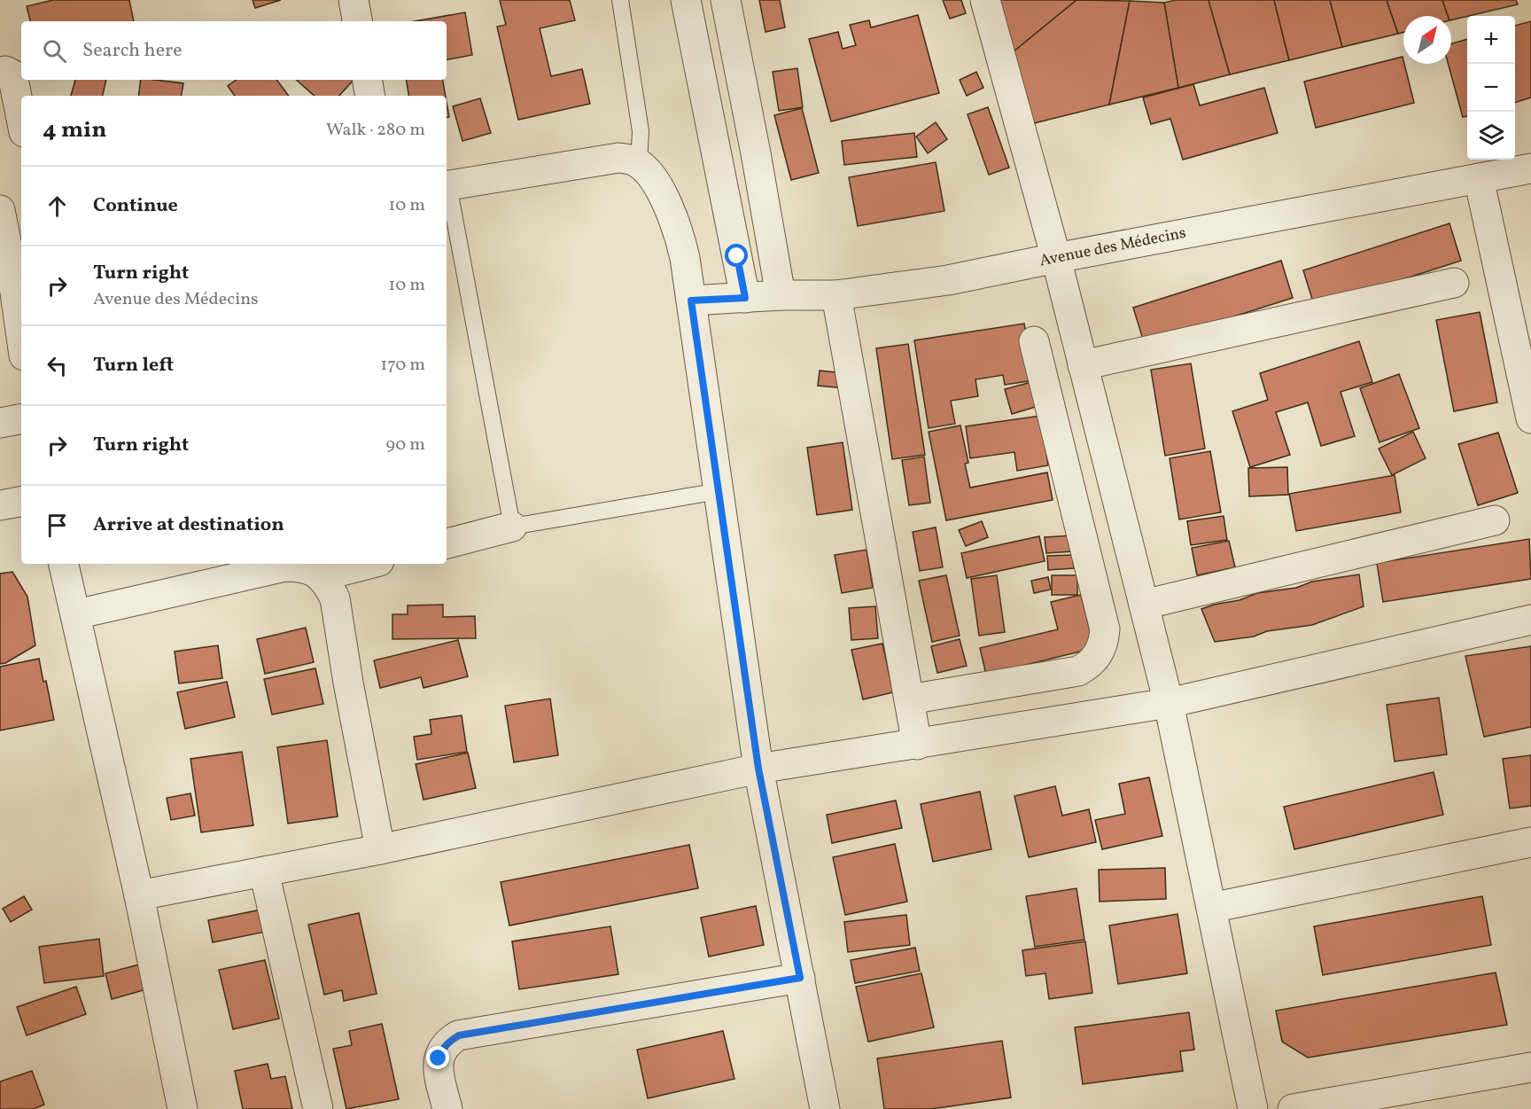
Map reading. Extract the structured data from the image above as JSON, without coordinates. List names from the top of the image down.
{
  "streets": {
    "street": ["Avenue des Médecins"]
  },
  "north": "top right",
  "page": {
    "map_buttons": ["+", "−"],
    "search": "Search here",
    "heading": ["4 min", "Walk · 280 m"],
    "list": [
      ["Continue", "10 m"],
      ["Turn right", "Avenue des Médecins", "10 m"],
      ["Turn left", "170 m"],
      ["Turn right", "90 m"],
      "Arrive at destination"
    ]
  }
}
